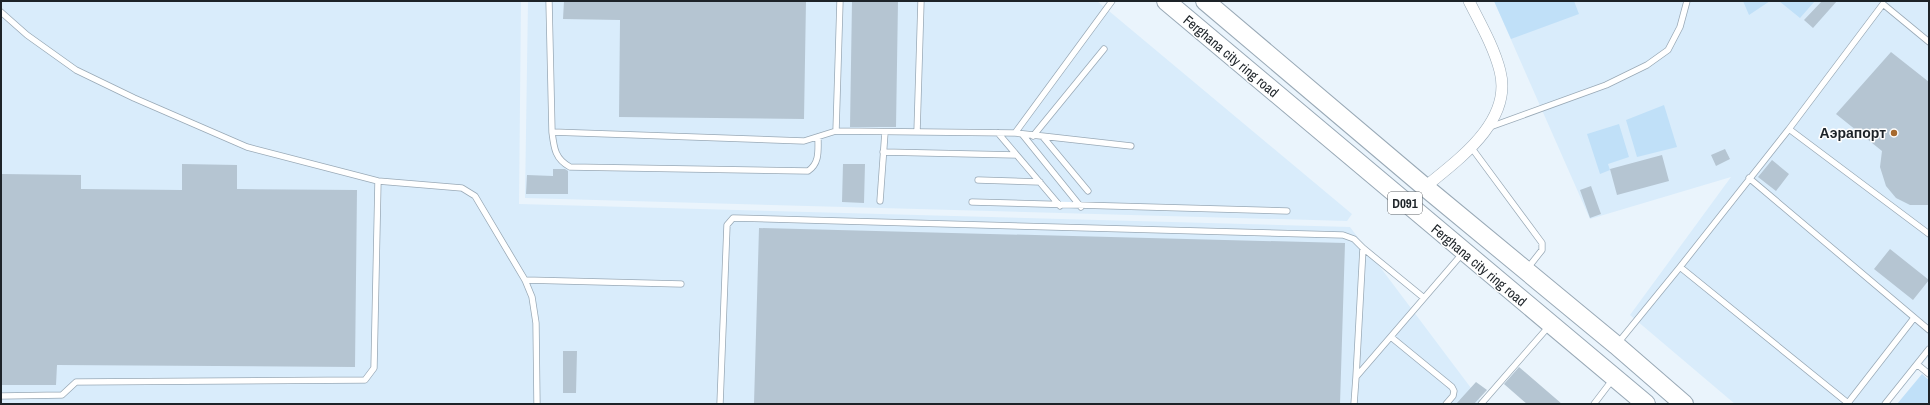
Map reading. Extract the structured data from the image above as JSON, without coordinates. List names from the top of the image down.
{
  "streets": {
    "highway": ["Ferghana city ring road", "D091"]
  },
  "places": ["Аэрапорт"]
}
